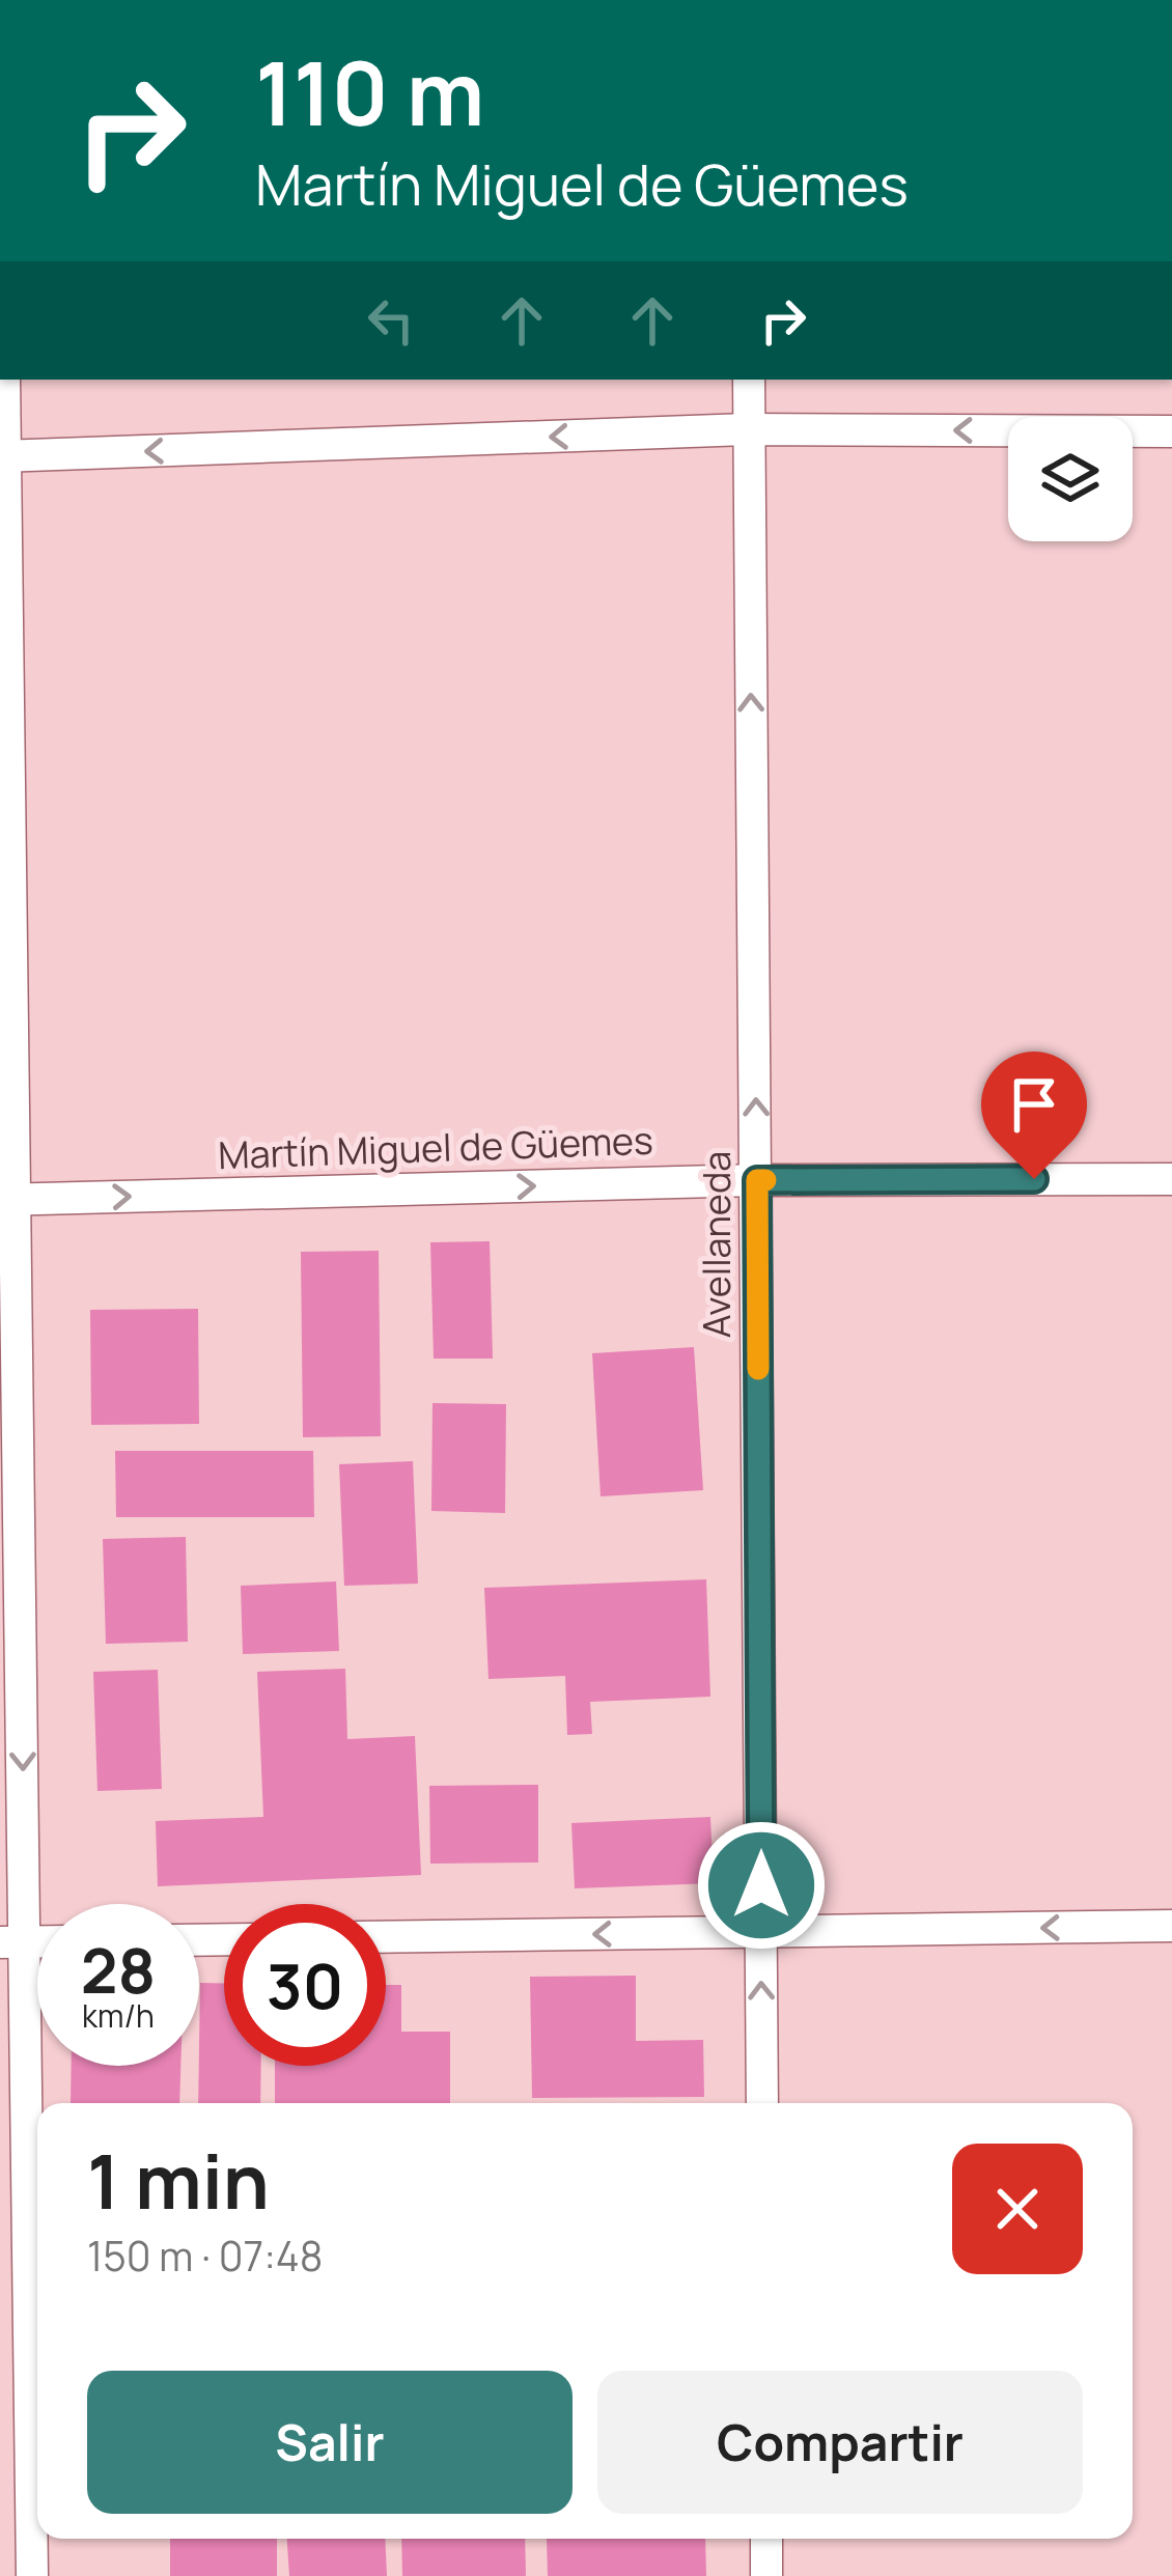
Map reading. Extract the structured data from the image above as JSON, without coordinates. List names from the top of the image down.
{
  "streets": {
    "street": ["Martín Miguel de Güemes", "Avellaneda"]
  },
  "crossings": [
    ["Martín Miguel de Güemes", "Avellaneda"]
  ],
  "one_way": ["Martín Miguel de Güemes", "Avellaneda"],
  "page": {
    "turn": ["110 m", "Martín Miguel de Güemes"],
    "speed": "28 km/h",
    "limit": "30",
    "heading": ["1 min", "150 m · 07:48"],
    "buttons": ["Salir", "Compartir"]
  }
}
